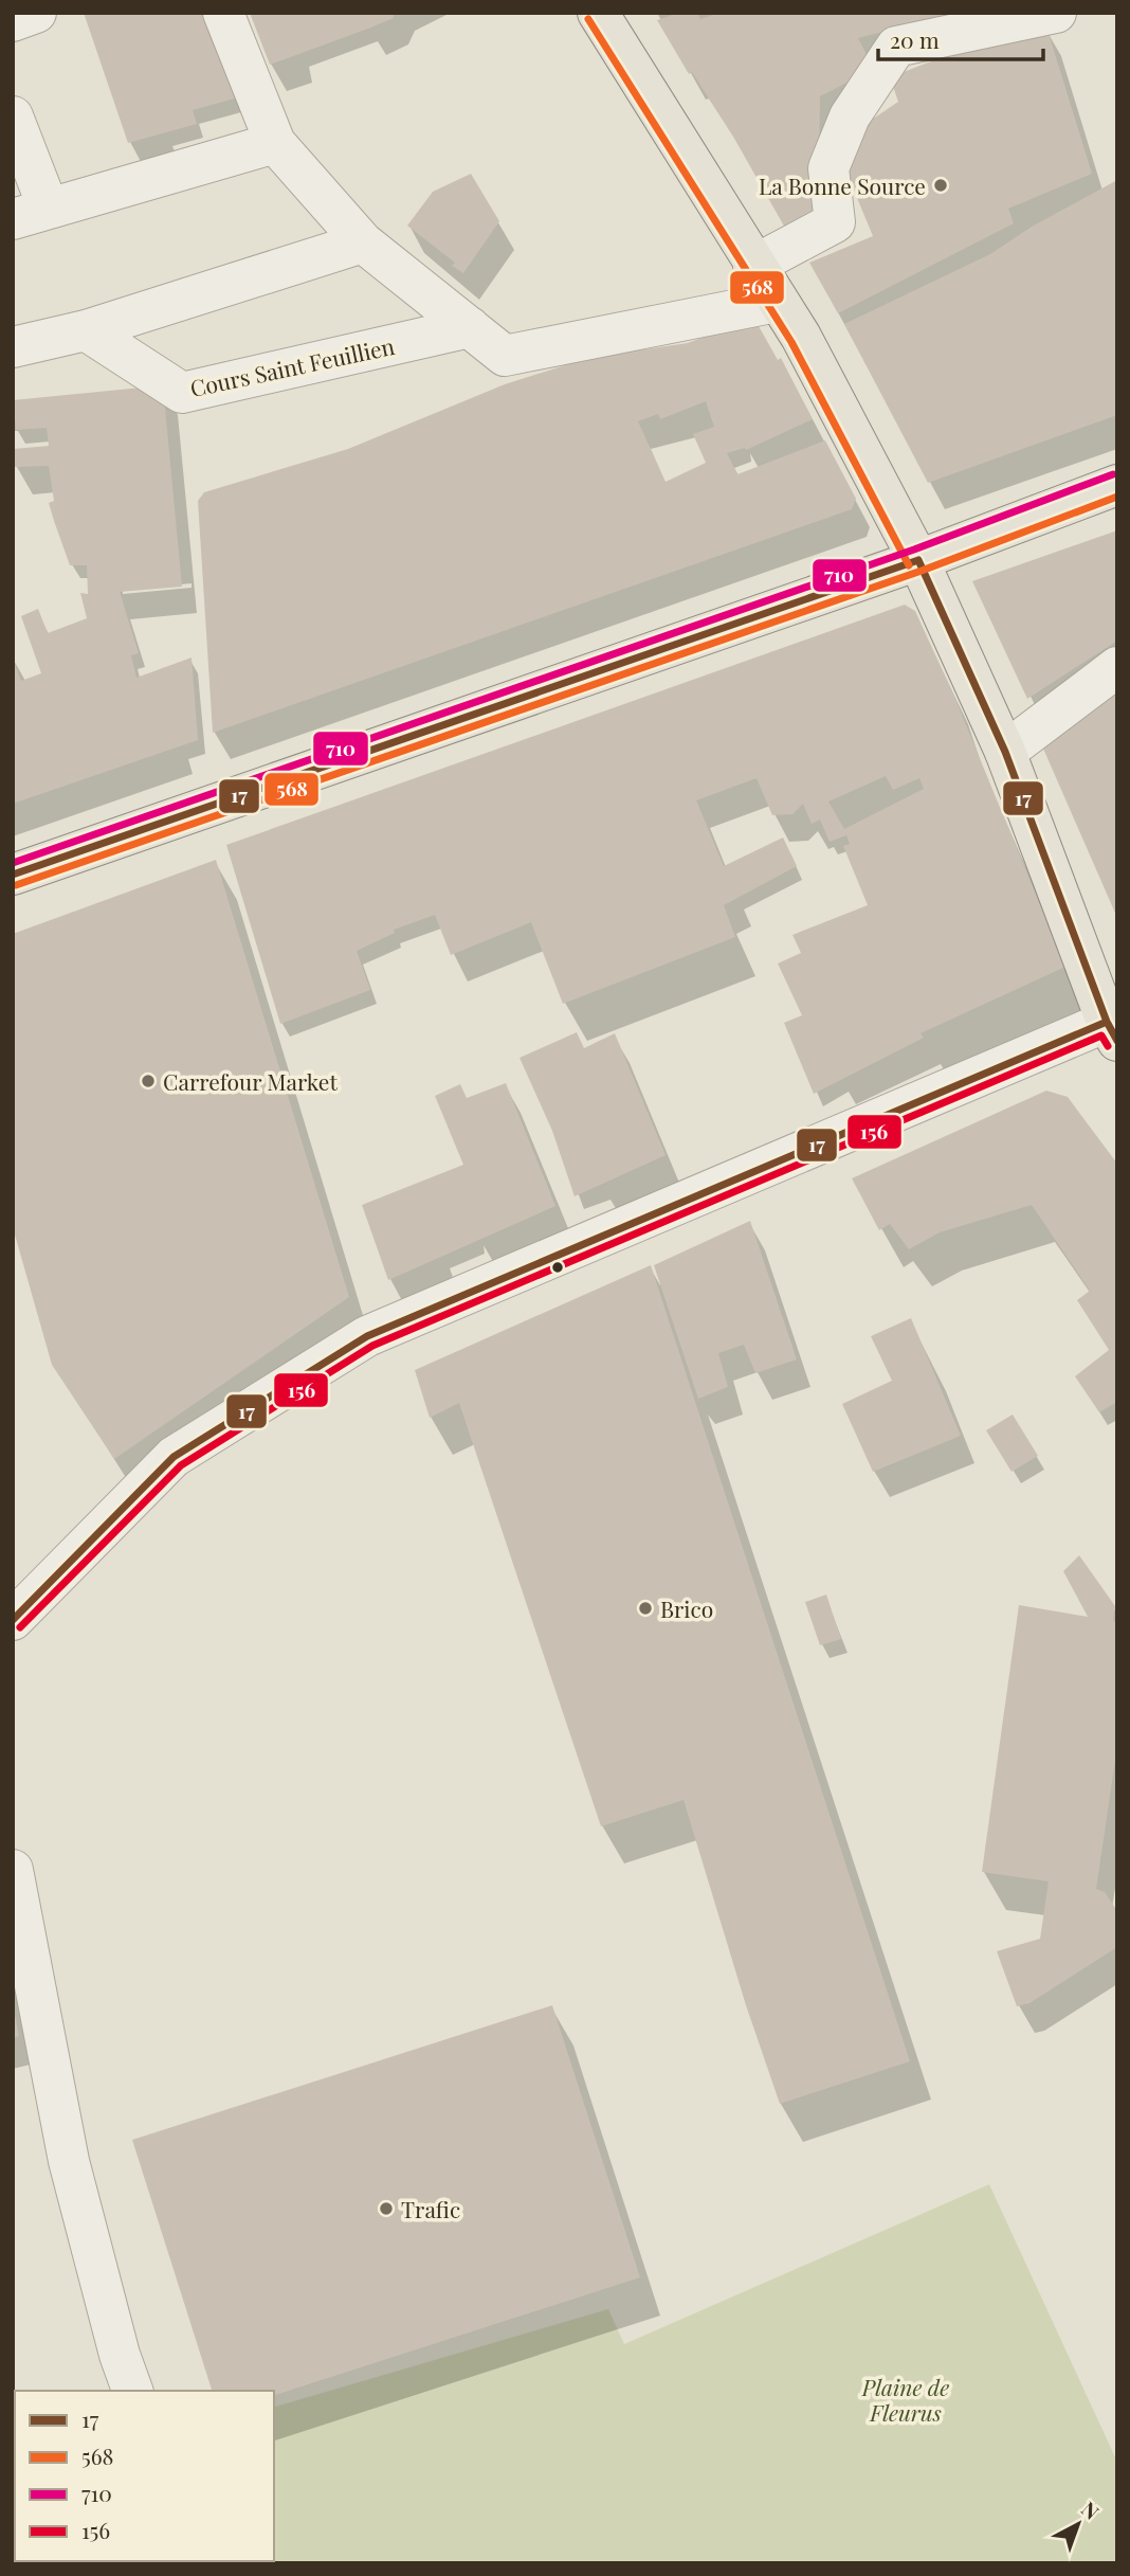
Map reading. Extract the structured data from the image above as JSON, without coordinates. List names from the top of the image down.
{
  "streets": {
    "street": ["Cours Saint Feuillien"]
  },
  "parks": ["Plaine de Fleurus"],
  "places": [
    "La Bonne Source",
    "Carrefour Market",
    "Brico",
    "Trafic"
  ],
  "lines": [
    "transit line 568",
    "transit line 710",
    "transit line 17",
    "transit line 156"
  ],
  "legend": [
    "17",
    "568",
    "710",
    "156"
  ],
  "scale_bar": "20 m",
  "north": "top right"
}
